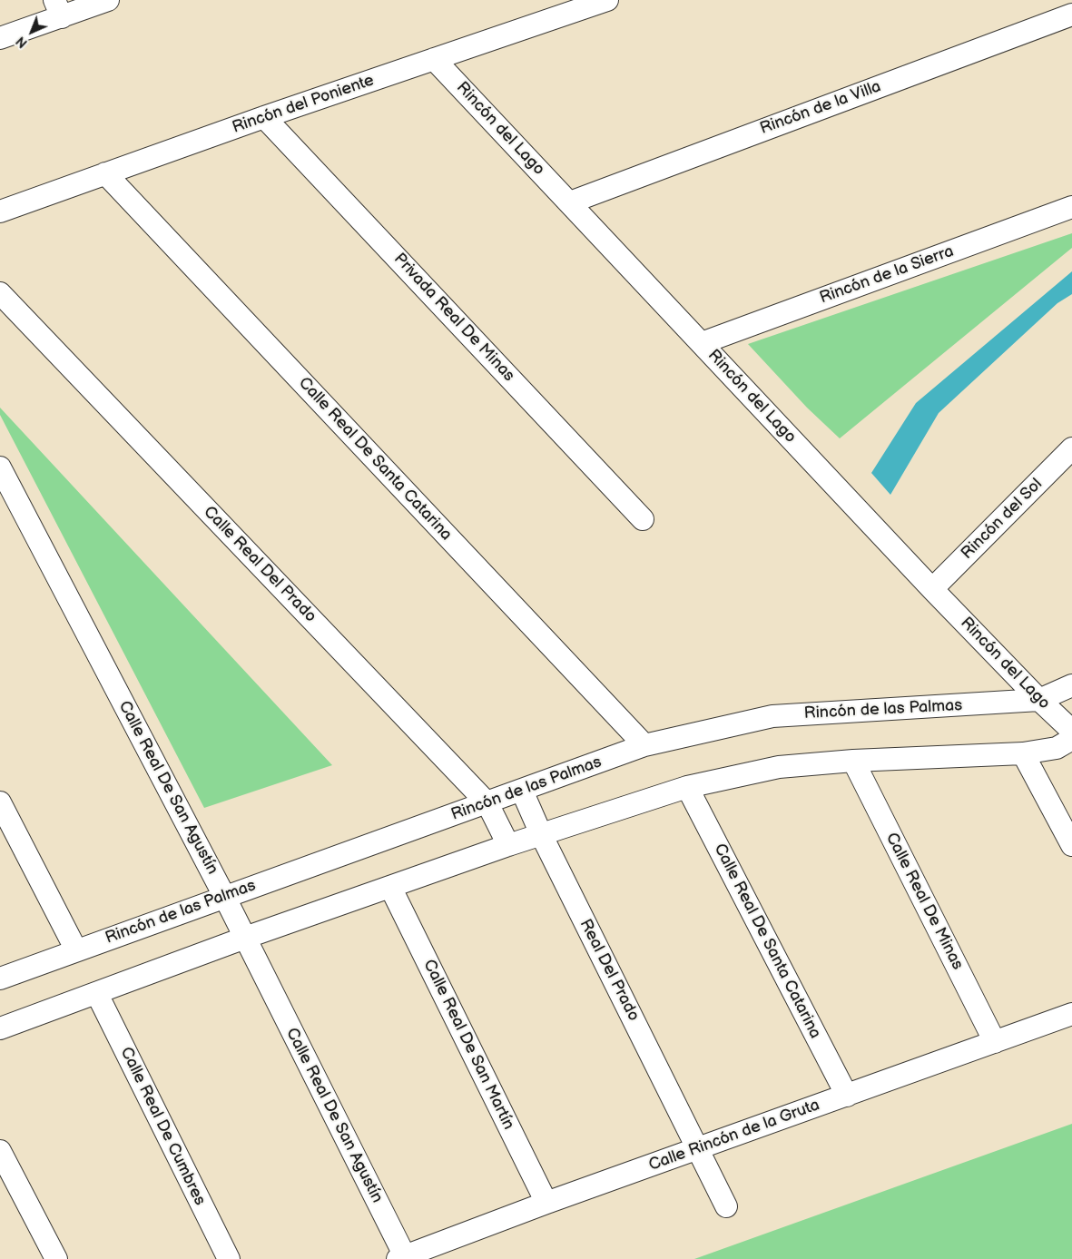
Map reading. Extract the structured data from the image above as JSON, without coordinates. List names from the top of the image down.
{
  "streets": {
    "street": [
      "Rincón del Poniente",
      "Rincón de la Villa",
      "Rincón del Lago",
      "Rincón de la Sierra",
      "Privada Real De Minas",
      "Calle Real De Santa Catarina",
      "Rincón del Sol",
      "Calle Real Del Prado",
      "Rincón de las Palmas",
      "Calle Real De San Agustín",
      "Calle Real De Minas",
      "Real Del Prado",
      "Calle Real De San Martín",
      "Calle Real De Cumbres",
      "Calle Rincón de la Gruta"
    ]
  },
  "crossings": [
    ["Rincón del Poniente", "Rincón del Lago"],
    ["Rincón del Poniente", "Privada Real De Minas"],
    ["Rincón del Poniente", "Calle Real De Santa Catarina"],
    ["Rincón de la Villa", "Rincón del Lago"],
    ["Rincón del Lago", "Rincón de la Sierra"],
    ["Rincón del Lago", "Rincón del Sol"],
    ["Rincón del Lago", "Rincón de las Palmas"],
    ["Calle Real De Santa Catarina", "Rincón de las Palmas"],
    ["Calle Real De Santa Catarina", "Calle Rincón de la Gruta"],
    ["Calle Real Del Prado", "Rincón de las Palmas"],
    ["Rincón de las Palmas", "Calle Real De San Agustín"],
    ["Rincón de las Palmas", "Real Del Prado"],
    ["Calle Real De San Agustín", "Calle Rincón de la Gruta"],
    ["Calle Real De Minas", "Calle Rincón de la Gruta"],
    ["Real Del Prado", "Calle Rincón de la Gruta"],
    ["Calle Real De San Martín", "Calle Rincón de la Gruta"]
  ],
  "north": "bottom left"
}
